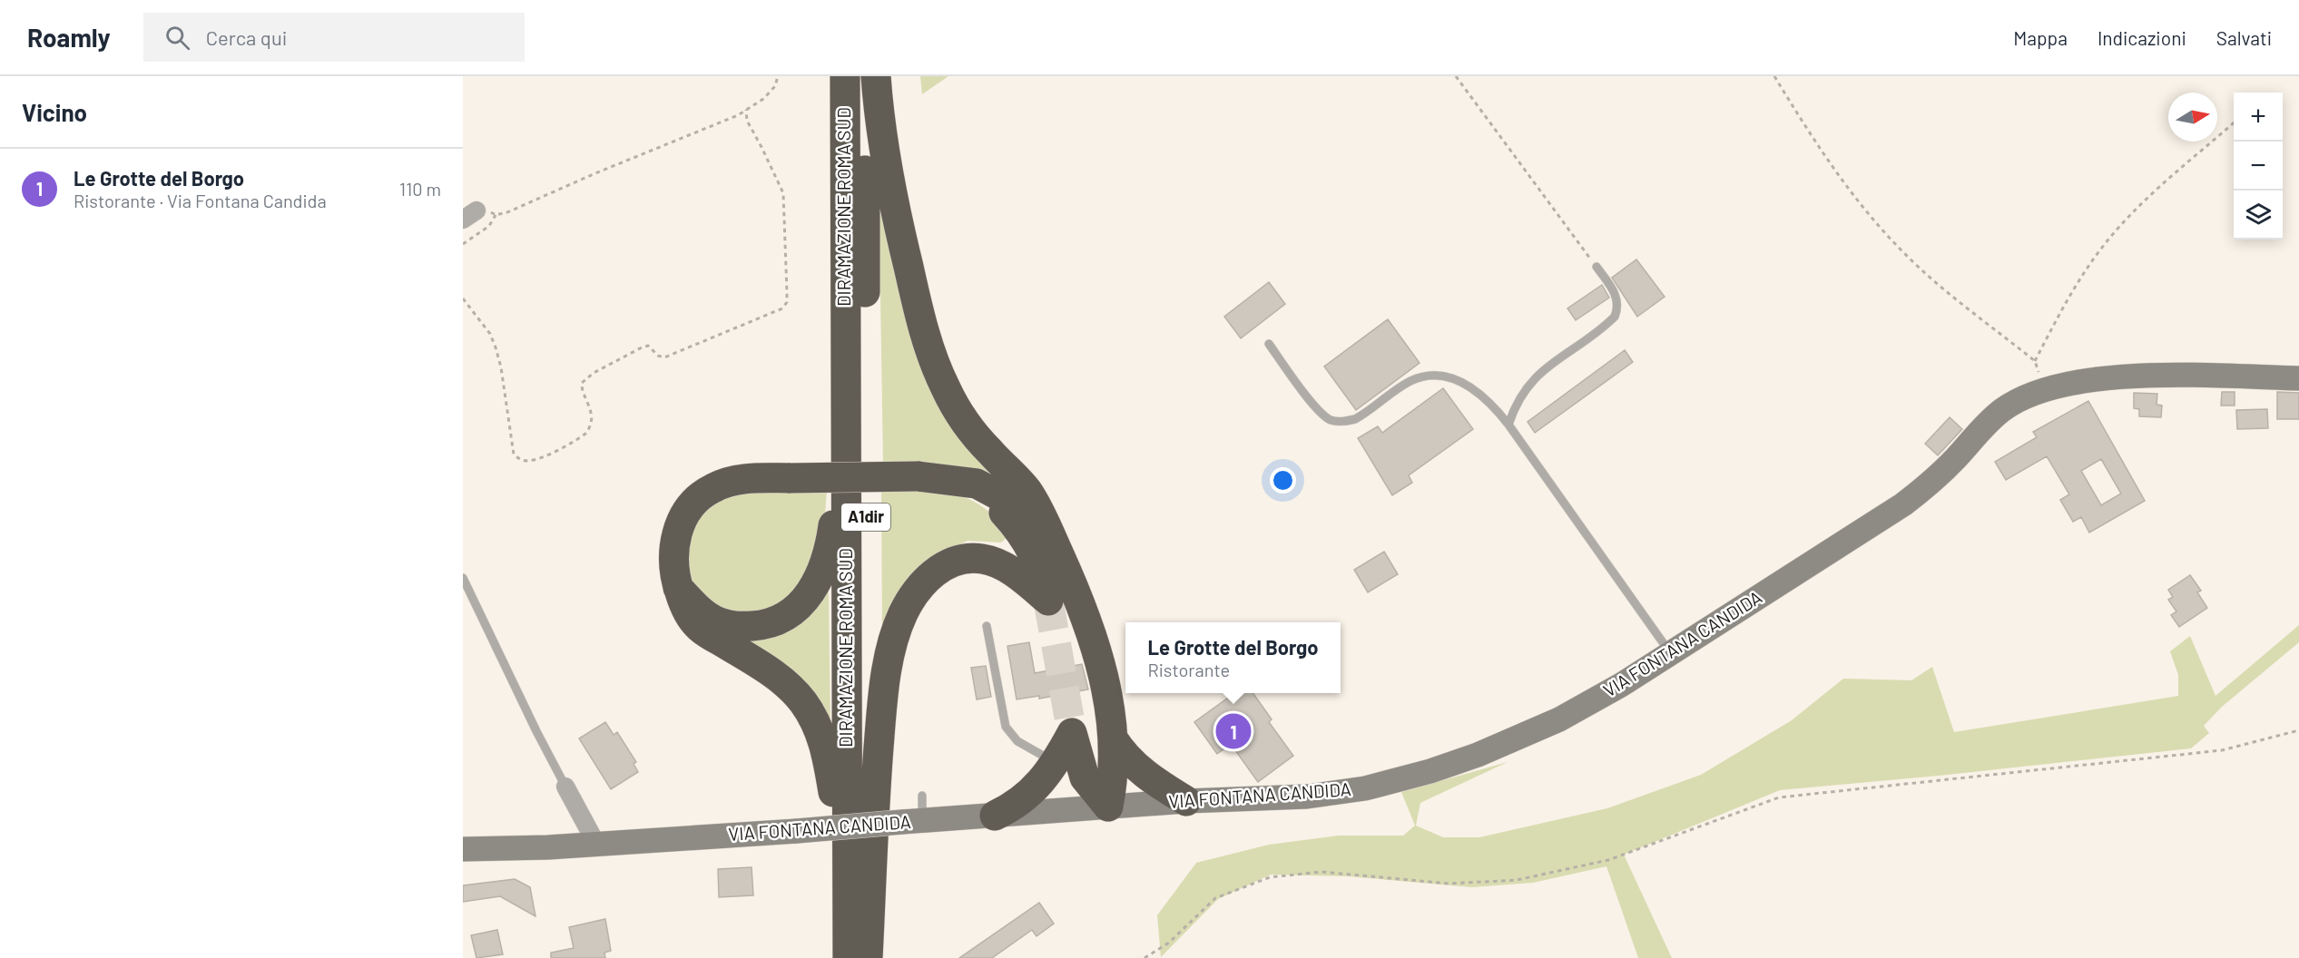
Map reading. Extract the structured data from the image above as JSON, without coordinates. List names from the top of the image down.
{
  "streets": {
    "highway": ["DIRAMAZIONE ROMA SUD", "A1dir"],
    "main road": ["VIA FONTANA CANDIDA"]
  },
  "north": "right",
  "page": {
    "header": "Roamly",
    "search": "Cerca qui",
    "nav": ["Mappa", "Indicazioni", "Salvati"],
    "heading": "Vicino",
    "map_buttons": ["+", "−"],
    "list": [
      {
        "mark": "1",
        "name": "Le Grotte del Borgo",
        "note": "Ristorante · Via Fontana Candida",
        "value": "110 m"
      }
    ],
    "popup": ["Le Grotte del Borgo", "Ristorante"],
    "pins": "1"
  }
}
